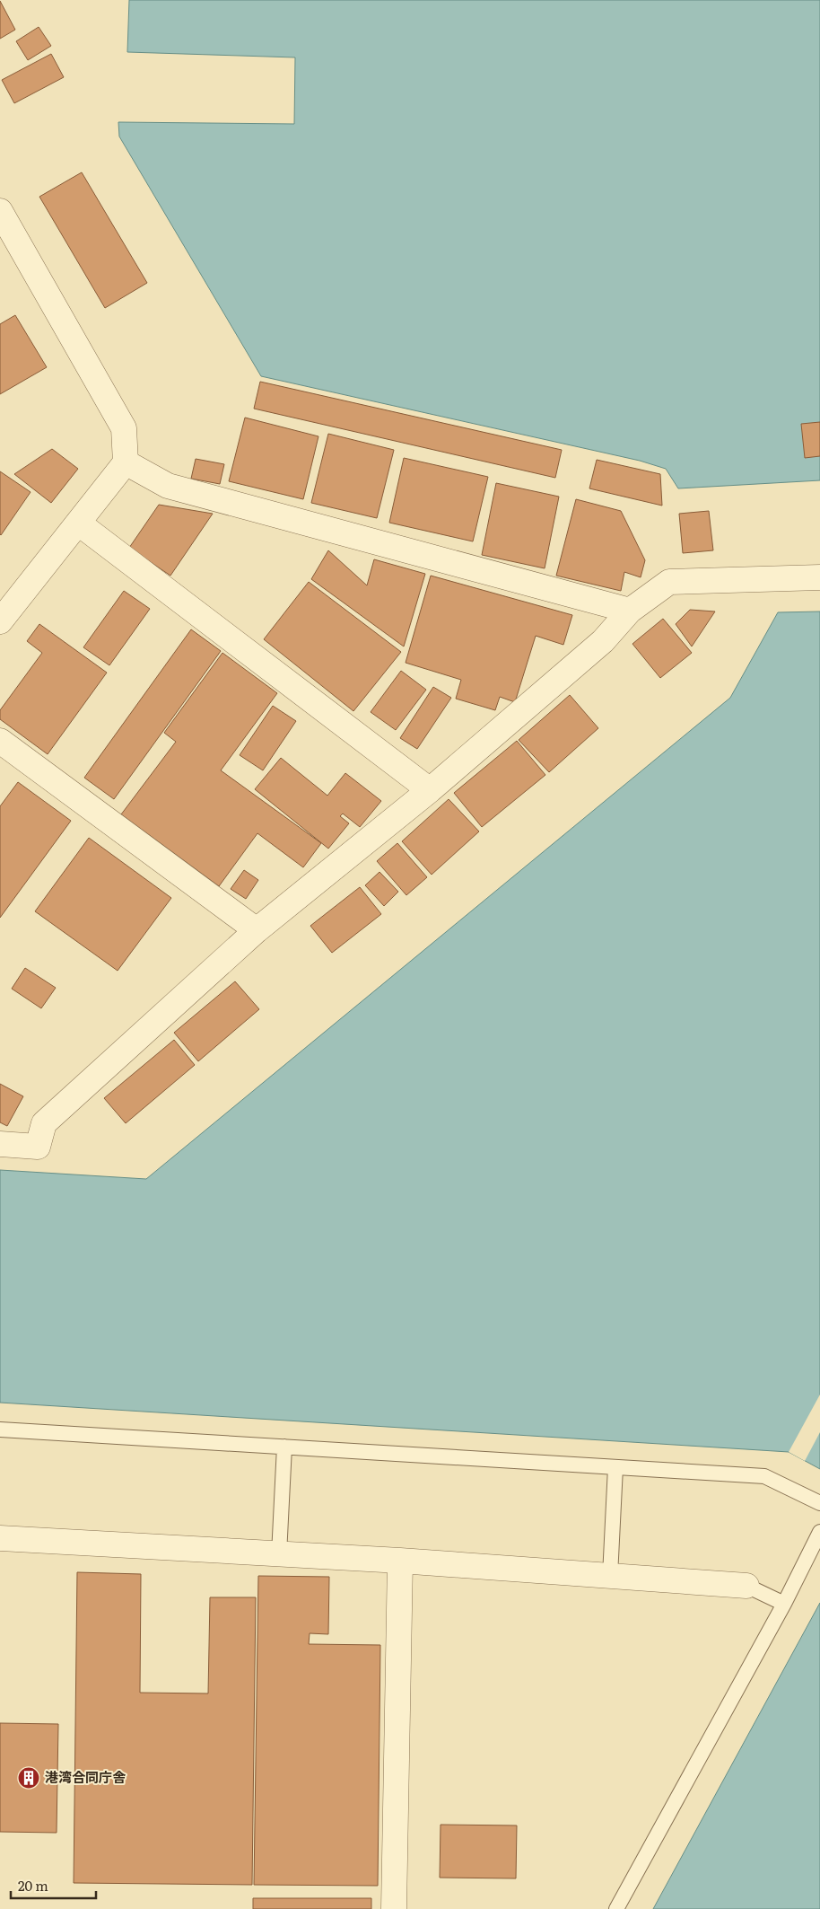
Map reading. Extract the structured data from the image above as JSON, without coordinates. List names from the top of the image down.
{
  "places": {
    "building": ["港湾合同庁舎"]
  },
  "scale_bar": "20 m"
}
